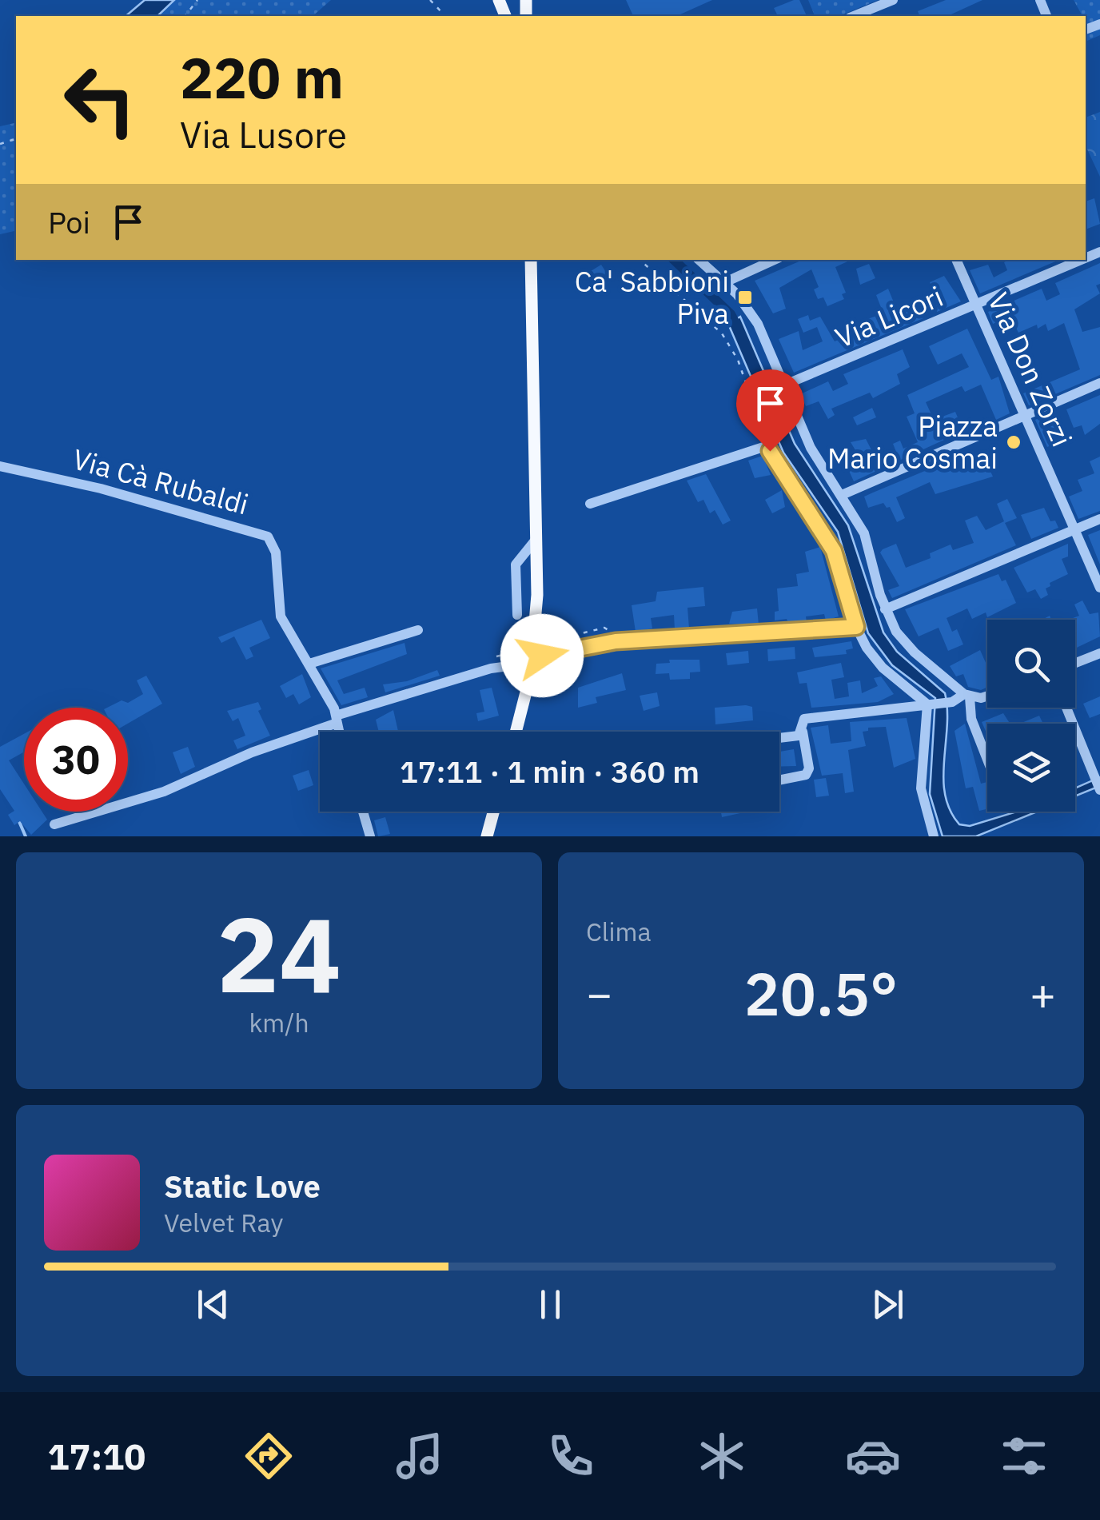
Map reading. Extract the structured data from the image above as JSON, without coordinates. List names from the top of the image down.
{
  "streets": {
    "street": ["Via Licori", "Via Don Zorzi", "Via Cà Rubaldi"]
  },
  "crossings": [
    ["Via Licori", "Via Don Zorzi"]
  ],
  "places": {
    "transit": ["Ca' Sabbioni Piva"],
    "other": ["Piazza Mario Cosmai"]
  },
  "page": {
    "turn": ["220 m", "Via Lusore"],
    "then": "Poi",
    "limit": "30",
    "trip": "17:11 · 1 min · 360 m",
    "tile": [
      ["24", "km/h"],
      "Clima"
    ],
    "heat": ["−", "20.5°", "+"],
    "song": ["Static Love", "Velvet Ray"],
    "tabs": "17:10"
  }
}
